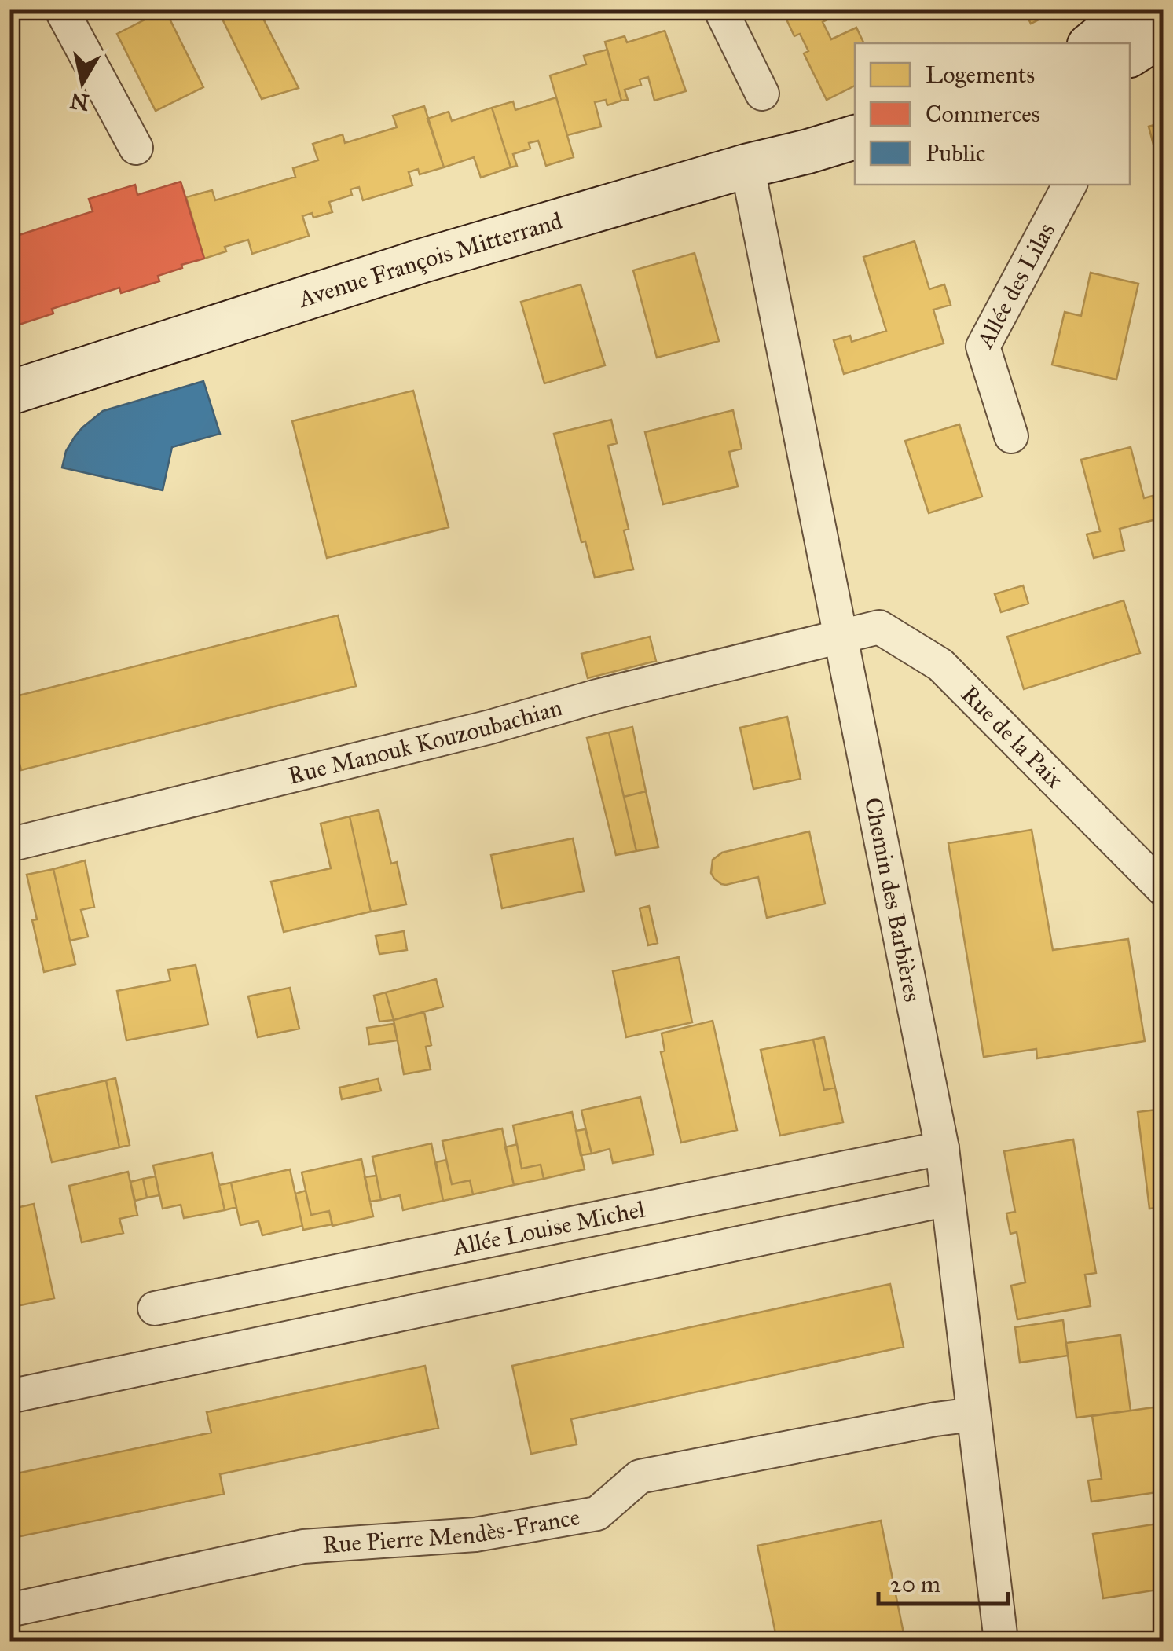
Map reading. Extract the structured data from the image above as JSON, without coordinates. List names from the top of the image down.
{
  "streets": {
    "street": [
      "Avenue François Mitterrand",
      "Allée des Lilas",
      "Rue de la Paix",
      "Rue Manouk Kouzoubachian",
      "Chemin des Barbières",
      "Allée Louise Michel",
      "Rue Pierre Mendès-France"
    ]
  },
  "crossings": [
    ["Avenue François Mitterrand", "Chemin des Barbières"],
    ["Rue de la Paix", "Rue Manouk Kouzoubachian"],
    ["Rue de la Paix", "Chemin des Barbières"],
    ["Rue Manouk Kouzoubachian", "Chemin des Barbières"],
    ["Chemin des Barbières", "Allée Louise Michel"],
    ["Chemin des Barbières", "Rue Pierre Mendès-France"]
  ],
  "legend": ["Logements", "Commerces", "Public"],
  "scale_bar": "20 m",
  "north": "bottom"
}
